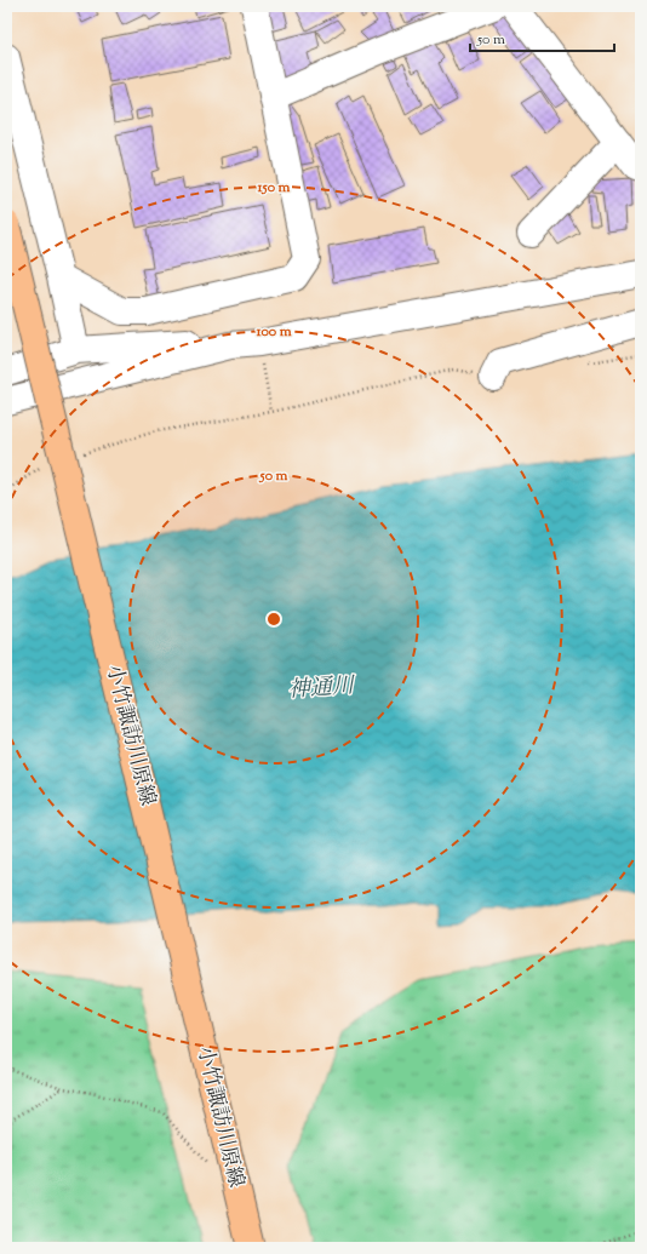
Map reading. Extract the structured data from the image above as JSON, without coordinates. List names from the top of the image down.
{
  "streets": {
    "main road": ["小竹諏訪川原線"]
  },
  "water": ["神通川"],
  "scale_bar": "50 m",
  "rings": ["150 m", "100 m", "50 m"]
}
